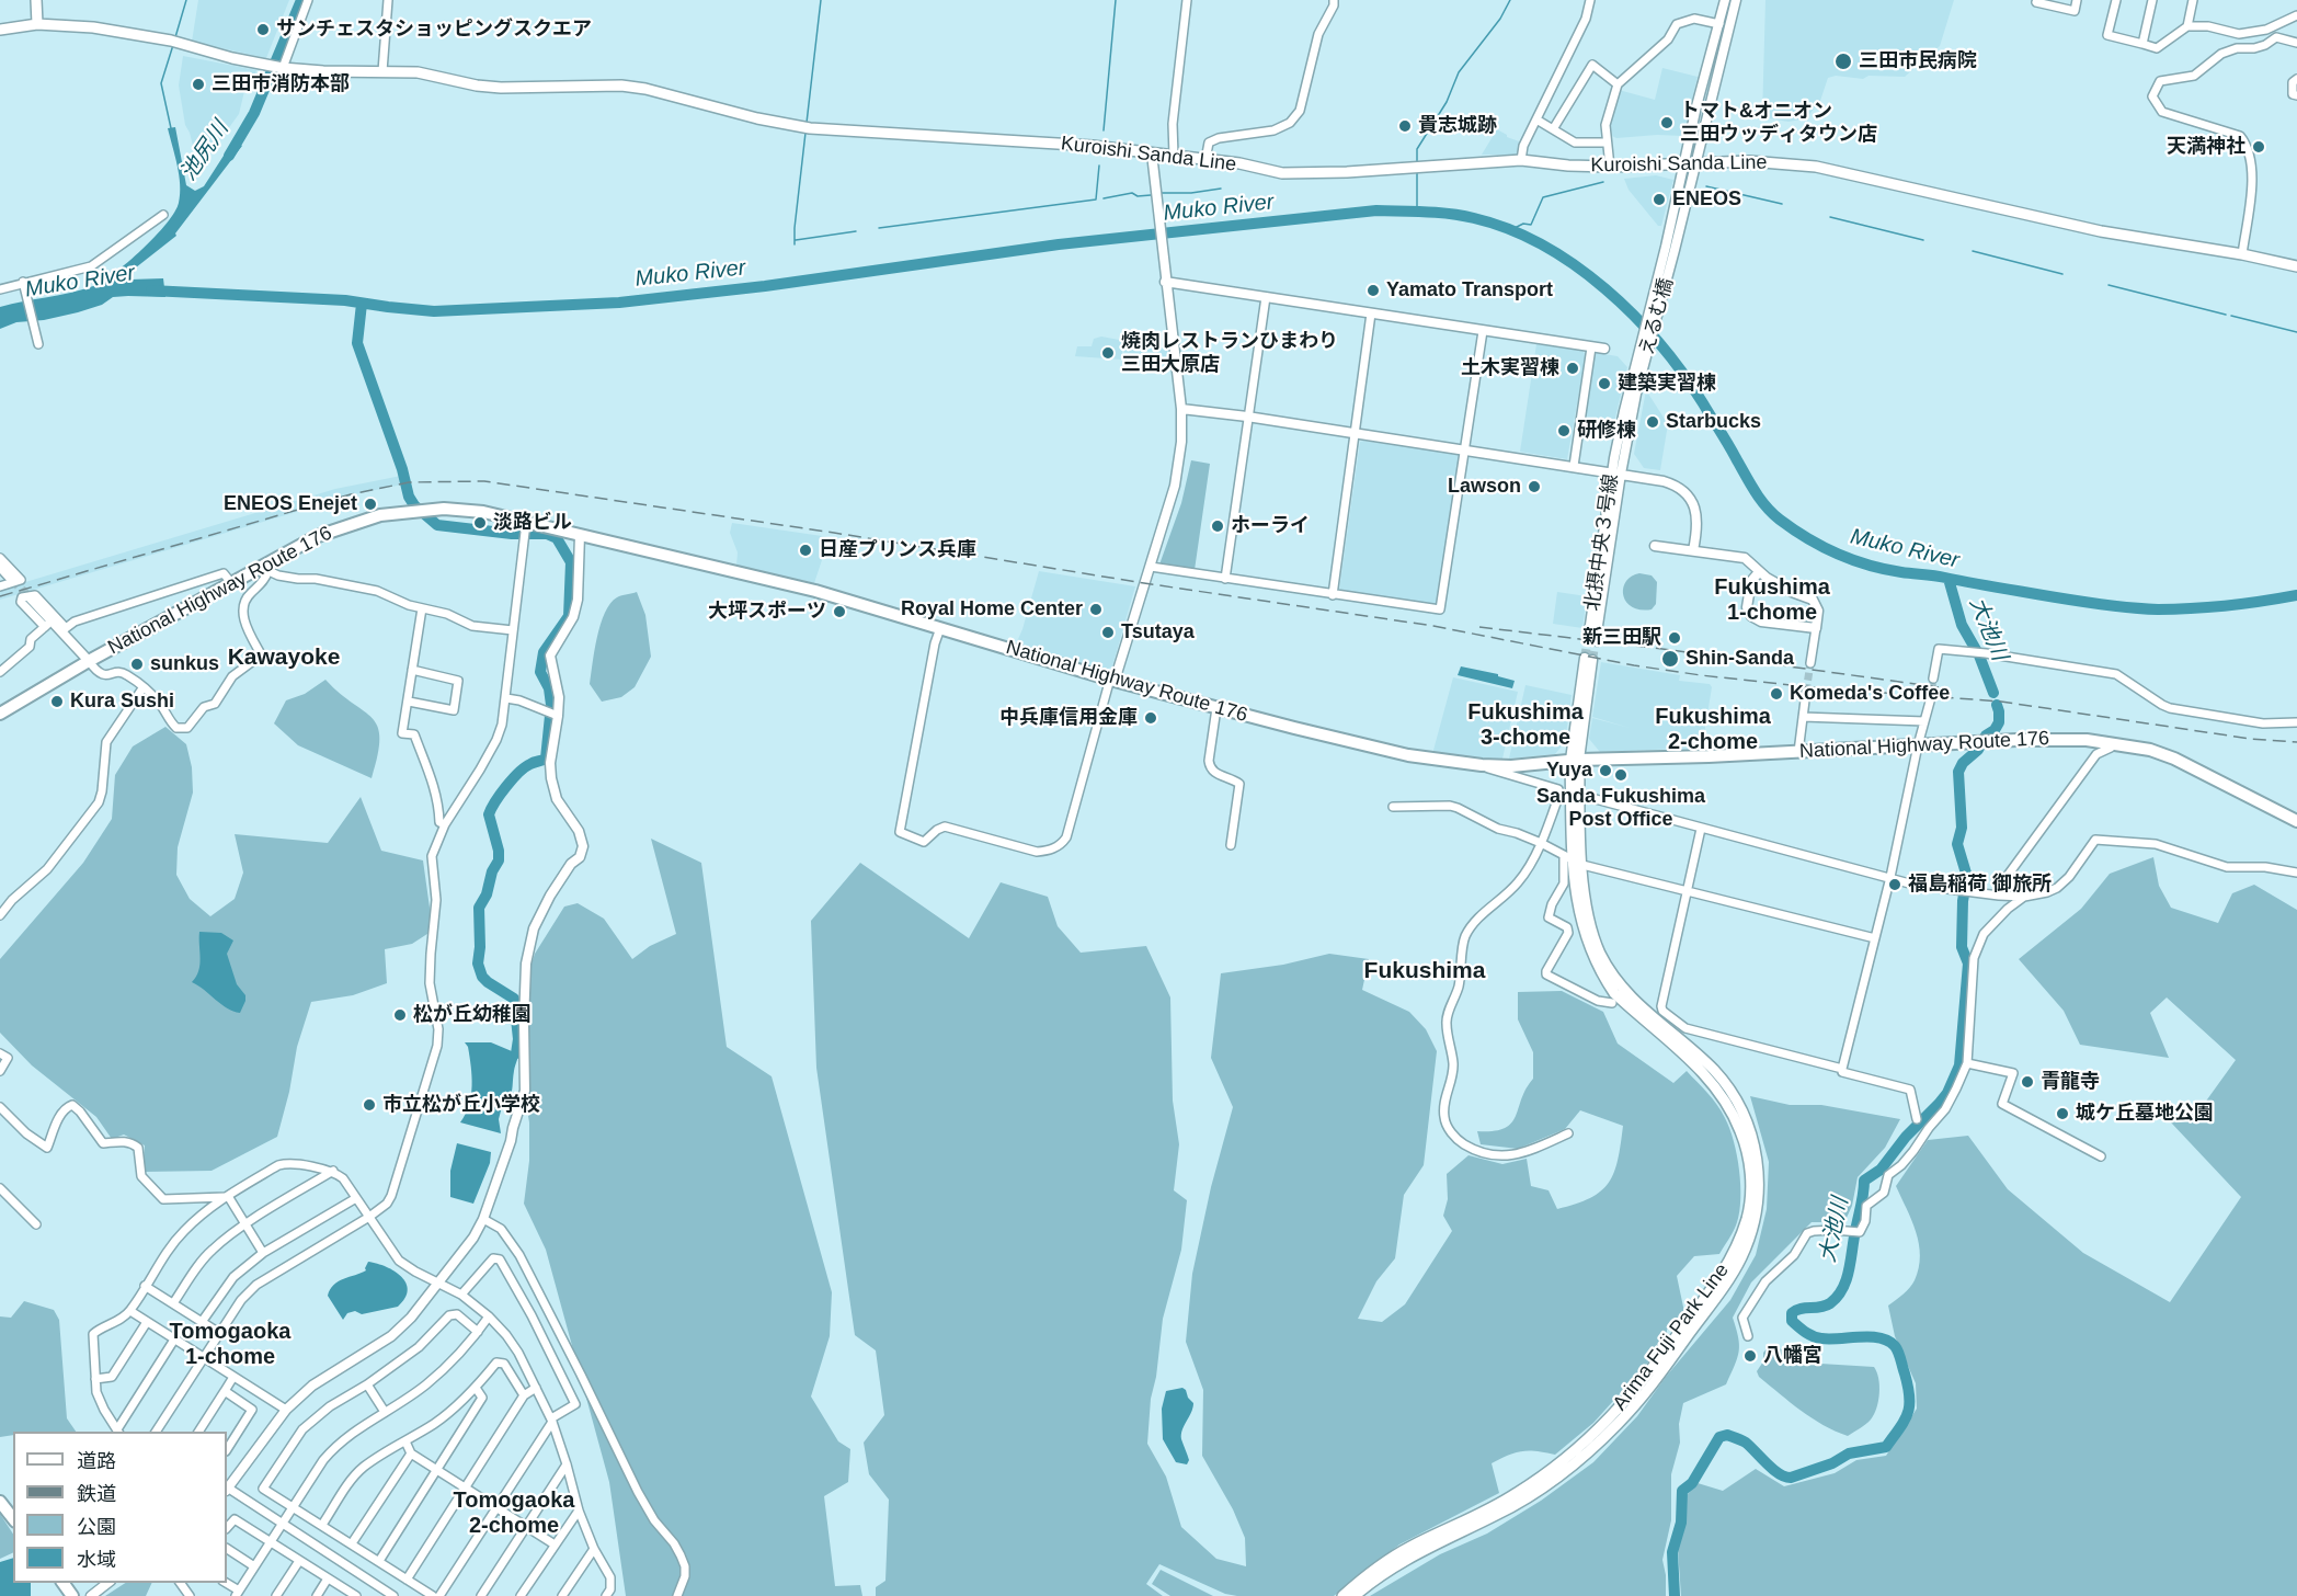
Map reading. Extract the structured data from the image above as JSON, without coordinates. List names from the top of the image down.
{
  "streets": {
    "main road": ["Kuroishi Sanda Line", "National Highway Route 176", "Arima Fuji Park Line"],
    "street": ["えるむ橋", "北摂中央３号線"]
  },
  "crossings": [
    ["えるむ橋", "北摂中央３号線"],
    ["National Highway Route 176", "Arima Fuji Park Line"]
  ],
  "districts": [
    "Fukushima 1-chome",
    "Kawayoke",
    "Fukushima 3-chome",
    "Fukushima 2-chome",
    "Fukushima",
    "Tomogaoka 1-chome",
    "Tomogaoka 2-chome"
  ],
  "water": ["池尻川", "Muko River", "大池川"],
  "places": [
    "サンチェスタショッピングスクエア",
    "三田市民病院",
    "三田市消防本部",
    "トマト&オニオン 三田ウッディタウン店",
    "貴志城跡",
    "天満神社",
    "ENEOS",
    "Yamato Transport",
    "焼肉レストランひまわり 三田大原店",
    "土木実習棟",
    "建築実習棟",
    "Starbucks",
    "研修棟",
    "Lawson",
    "ENEOS Enejet",
    "淡路ビル",
    "ホーライ",
    "日産プリンス兵庫",
    "Royal Home Center",
    "大坪スポーツ",
    "Tsutaya",
    "新三田駅",
    "Shin-Sanda",
    "sunkus",
    "Komeda's Coffee",
    "Kura Sushi",
    "中兵庫信用金庫",
    "Yuya",
    "Sanda Fukushima Post Office",
    "福島稲荷 御旅所",
    "松が丘幼稚園",
    "青龍寺",
    "市立松が丘小学校",
    "城ケ丘墓地公園",
    "八幡宮"
  ],
  "legend": [
    "道路",
    "鉄道",
    "公園",
    "水域"
  ]
}
